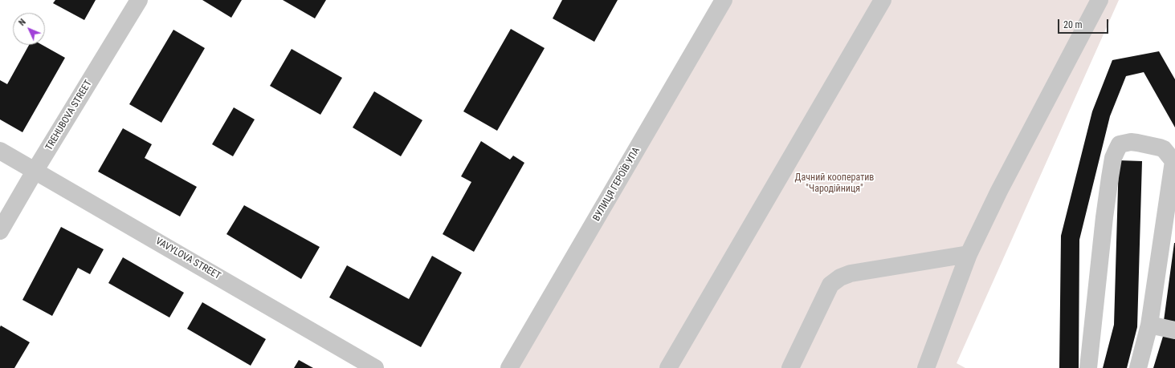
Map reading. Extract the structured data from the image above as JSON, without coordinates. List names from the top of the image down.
{
  "streets": {
    "street": ["TREHUBOVA STREET", "ВУЛИЦЯ ГЕРОЇВ УПА", "VAVYLOVA STREET"]
  },
  "crossings": [
    ["TREHUBOVA STREET", "VAVYLOVA STREET"]
  ],
  "parks": ["Дачний кооператив \"Чародійниця\""],
  "scale_bar": "20 m",
  "north": "top left"
}
